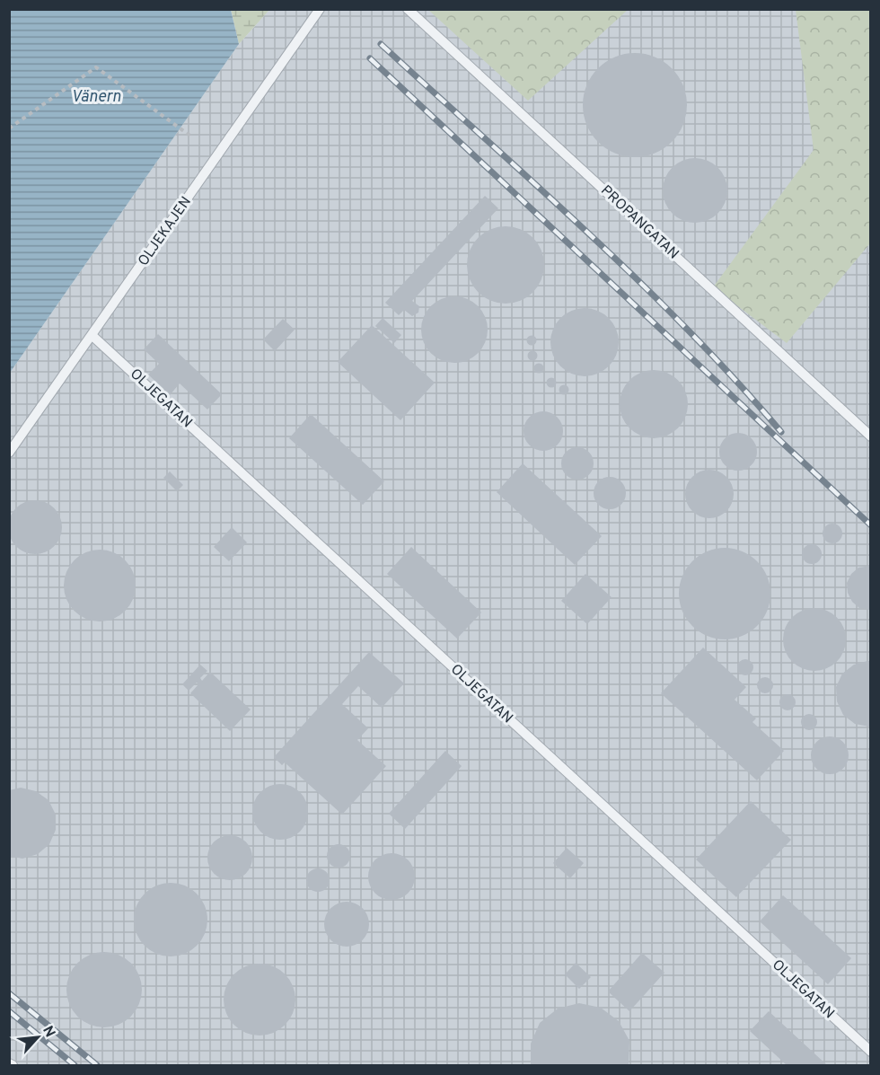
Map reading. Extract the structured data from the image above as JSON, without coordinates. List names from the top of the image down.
{
  "streets": {
    "lane": ["PROPANGATAN", "OLJEKAJEN", "OLJEGATAN"]
  },
  "crossings": [
    ["OLJEKAJEN", "OLJEGATAN"]
  ],
  "water": ["Vänern"],
  "north": "top right"
}
